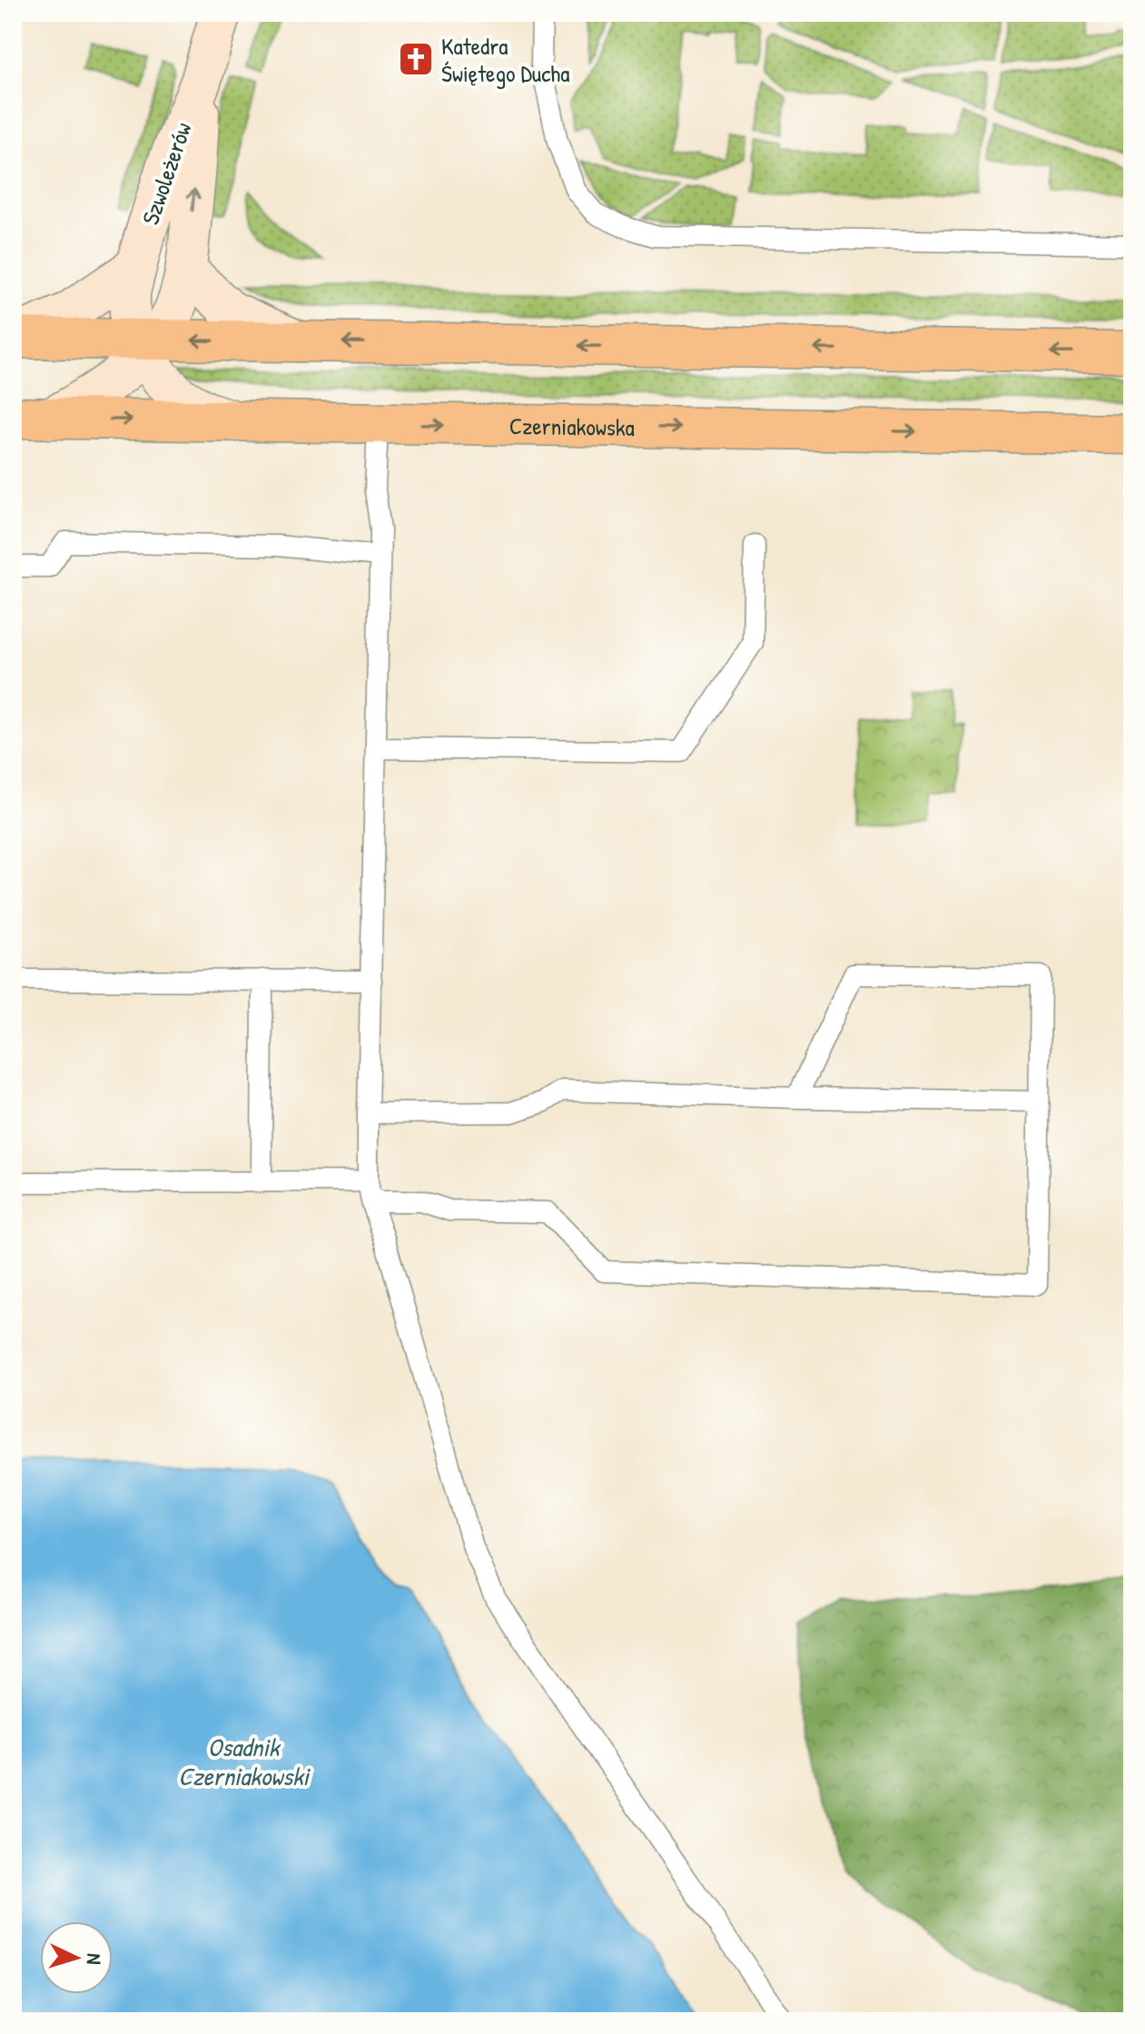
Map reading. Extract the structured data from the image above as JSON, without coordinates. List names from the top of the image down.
{
  "streets": {
    "main road": ["Czerniakowska"],
    "street": ["Szwoleżerów"]
  },
  "crossings": [
    ["Szwoleżerów", "Czerniakowska"]
  ],
  "water": ["Osadnik Czerniakowski"],
  "places": {
    "church": ["Katedra Świętego Ducha"]
  },
  "north": "right"
}
